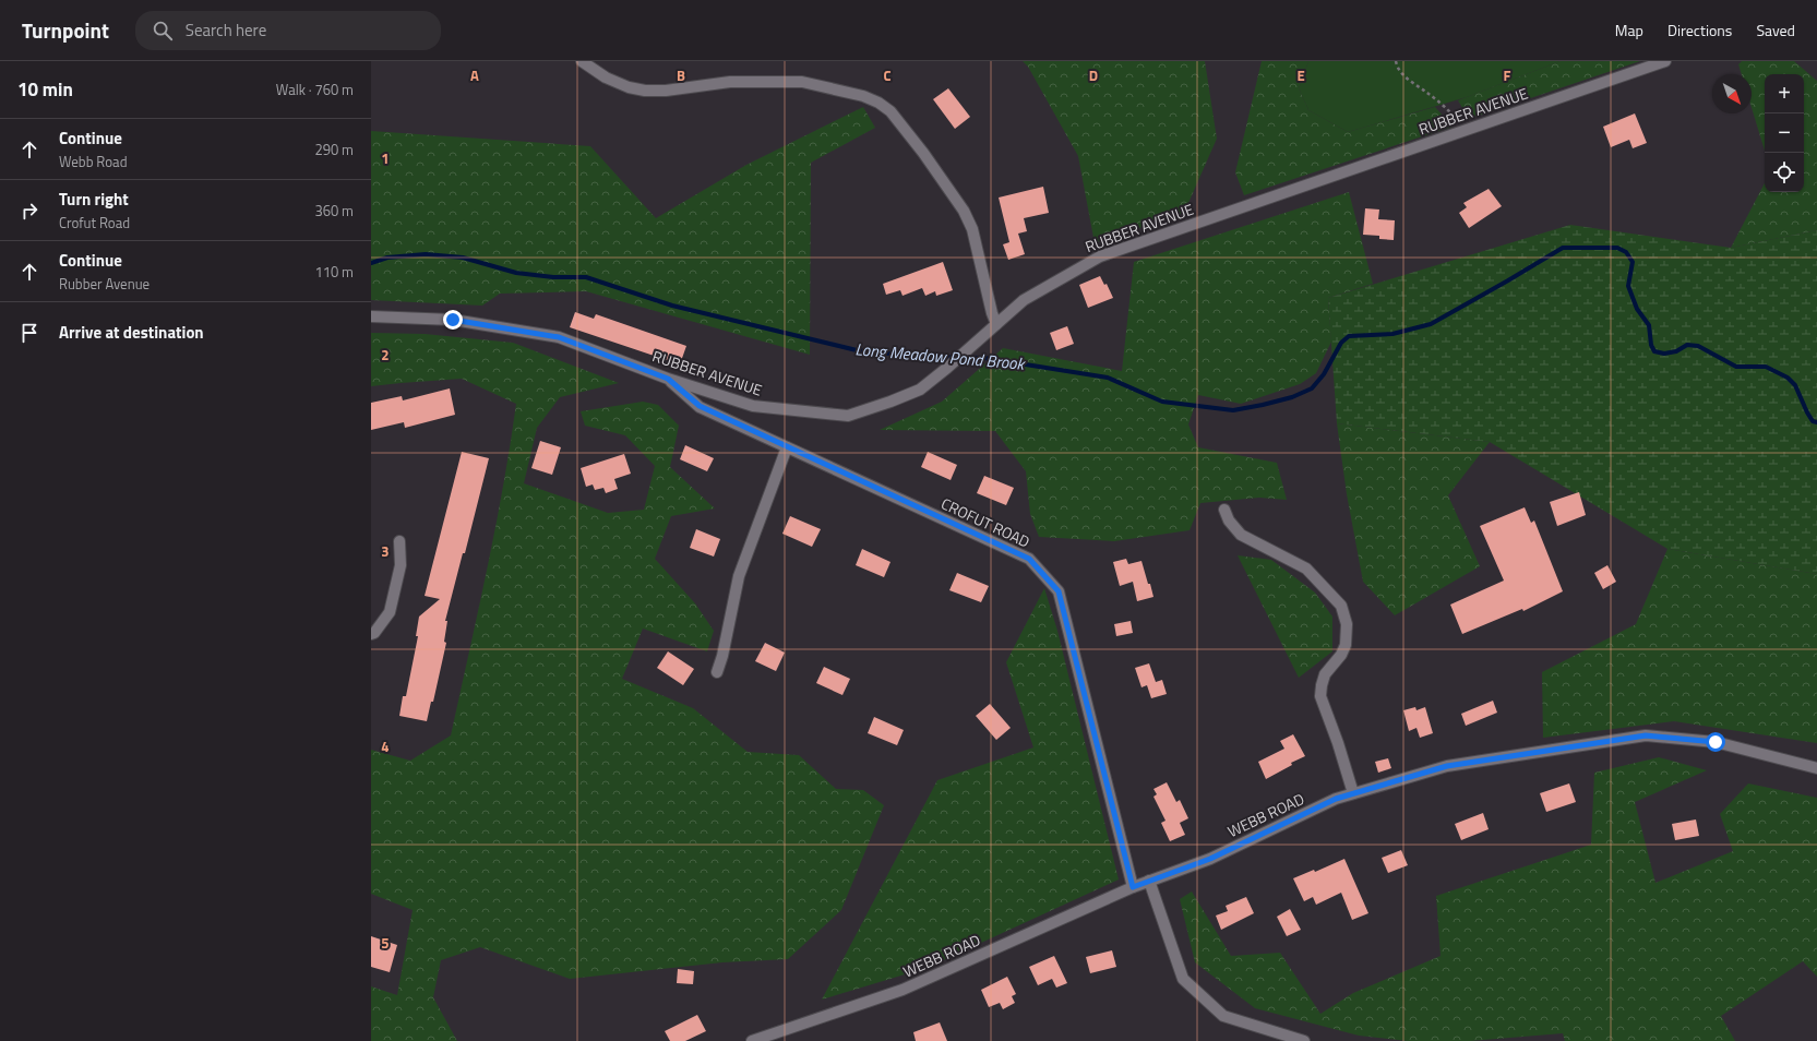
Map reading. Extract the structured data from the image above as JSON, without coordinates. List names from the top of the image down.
{
  "streets": {
    "street": ["RUBBER AVENUE", "CROFUT ROAD", "WEBB ROAD"]
  },
  "crossings": [
    ["RUBBER AVENUE", "CROFUT ROAD"],
    ["CROFUT ROAD", "WEBB ROAD"]
  ],
  "water": ["Long Meadow Pond Brook"],
  "north": "bottom right",
  "page": {
    "header": "Turnpoint",
    "search": "Search here",
    "nav": ["Map", "Directions", "Saved"],
    "heading": ["10 min", "Walk · 760 m"],
    "map_buttons": ["+", "−"],
    "list": [
      ["Continue", "Webb Road", "290 m"],
      ["Turn right", "Crofut Road", "360 m"],
      ["Continue", "Rubber Avenue", "110 m"],
      "Arrive at destination"
    ]
  },
  "grid": {
    "columns": [
      "A",
      "B",
      "C",
      "D",
      "E",
      "F"
    ],
    "rows": [
      "1",
      "2",
      "3",
      "4",
      "5"
    ]
  }
}
